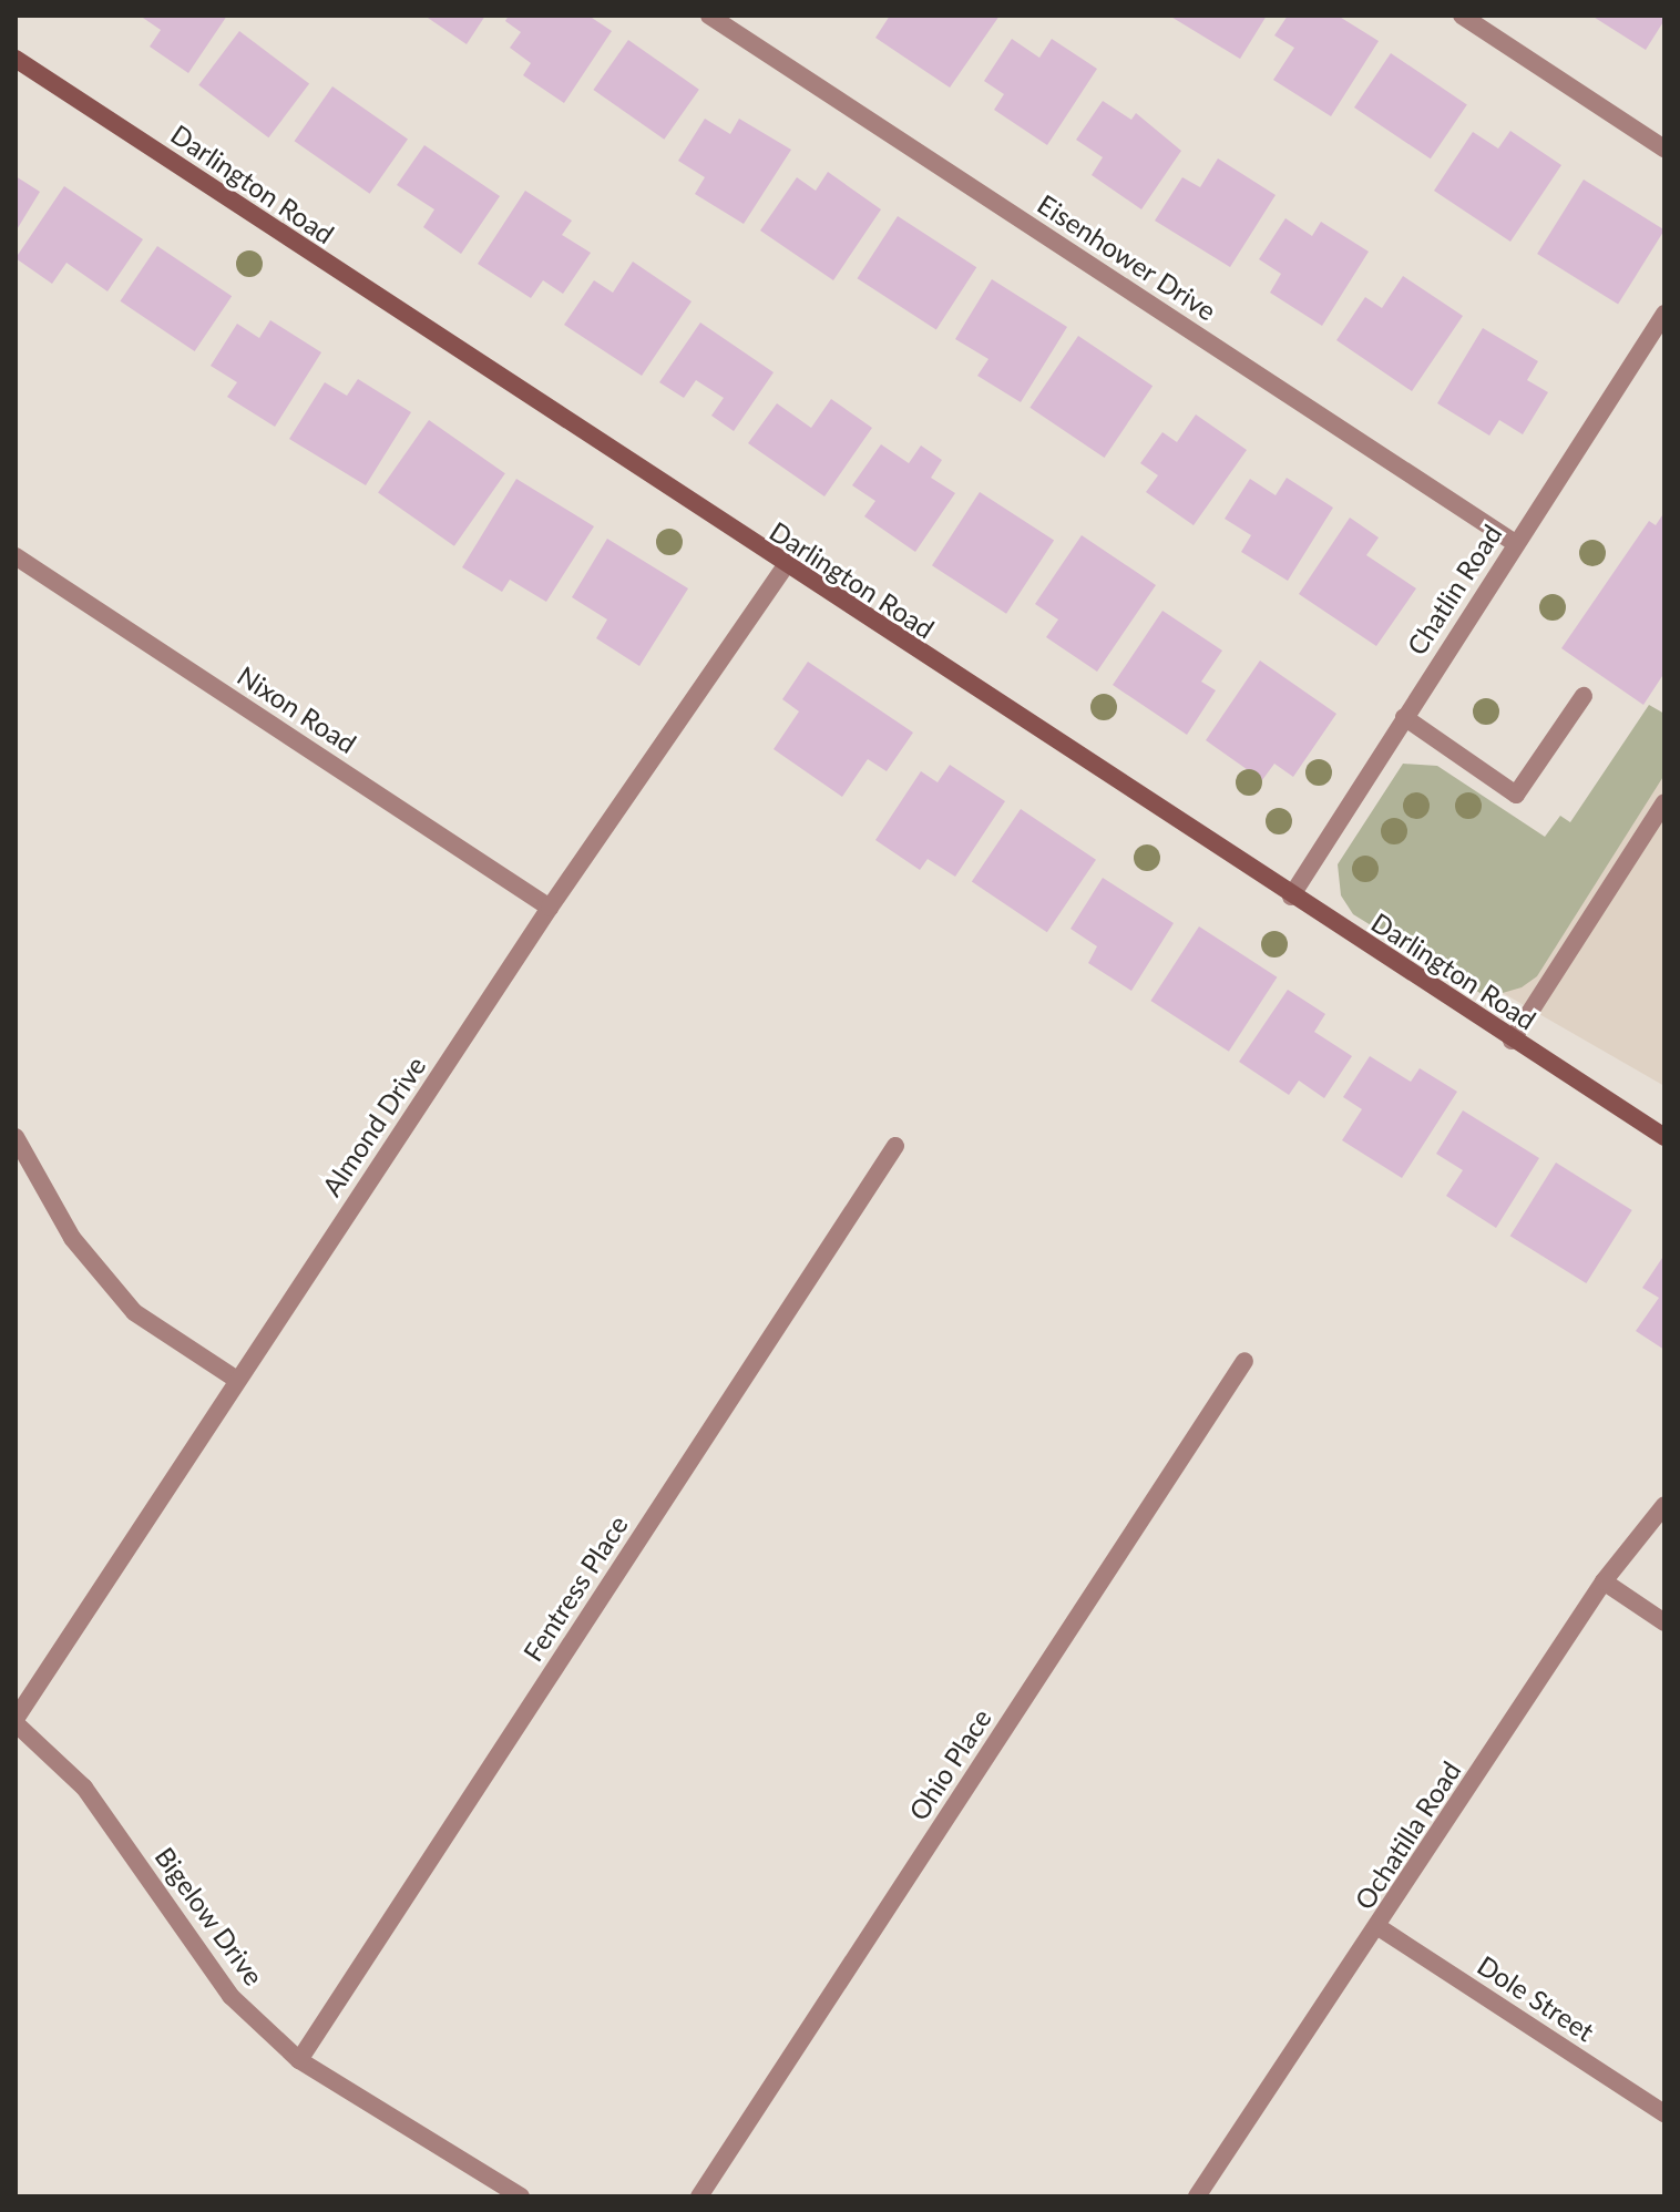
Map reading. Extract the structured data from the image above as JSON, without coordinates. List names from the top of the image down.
{
  "streets": {
    "street": [
      "Darlington Road",
      "Eisenhower Drive",
      "Chatlin Road",
      "Nixon Road",
      "Almond Drive",
      "Fentress Place",
      "Ohio Place",
      "Ochatilla Road",
      "Bigelow Drive",
      "Dole Street"
    ]
  },
  "crossings": [
    ["Darlington Road", "Chatlin Road"],
    ["Darlington Road", "Almond Drive"],
    ["Eisenhower Drive", "Chatlin Road"],
    ["Nixon Road", "Almond Drive"],
    ["Almond Drive", "Bigelow Drive"],
    ["Fentress Place", "Bigelow Drive"],
    ["Ochatilla Road", "Dole Street"]
  ]
}
